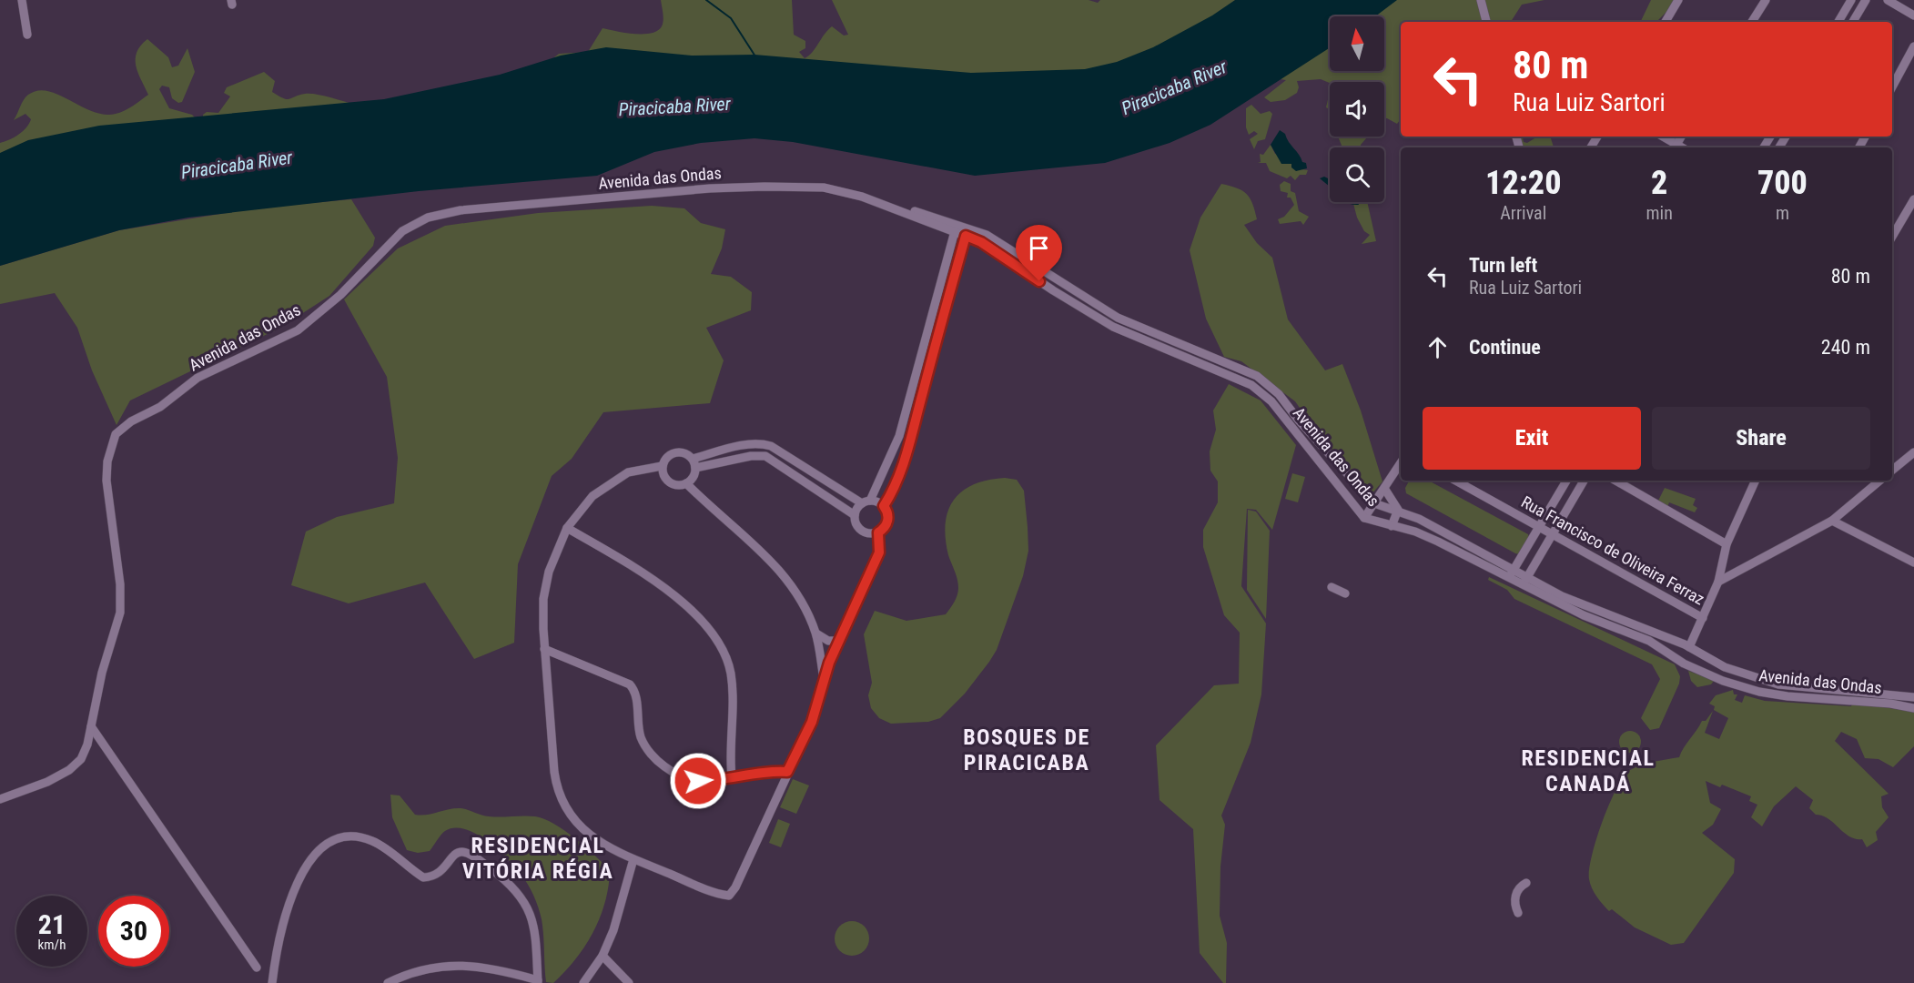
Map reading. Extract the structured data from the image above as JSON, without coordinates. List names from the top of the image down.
{
  "streets": {
    "street": ["Avenida das Ondas", "Rua Francisco de Oliveira Ferraz"]
  },
  "districts": ["BOSQUES DE PIRACICABA", "RESIDENCIAL CANADÁ", "RESIDENCIAL VITÓRIA RÉGIA"],
  "water": ["Piracicaba River"],
  "north": "top",
  "page": {
    "turn": ["80 m", "Rua Luiz Sartori"],
    "eta": [
      "12:20",
      "Arrival",
      "2",
      "min",
      "700",
      "m"
    ],
    "list": [
      {
        "name": "Turn left",
        "note": "Rua Luiz Sartori",
        "value": "80 m"
      },
      {
        "name": "Continue",
        "value": "240 m"
      }
    ],
    "buttons": ["Exit", "Share"],
    "speed": "21 km/h",
    "limit": "30"
  }
}
